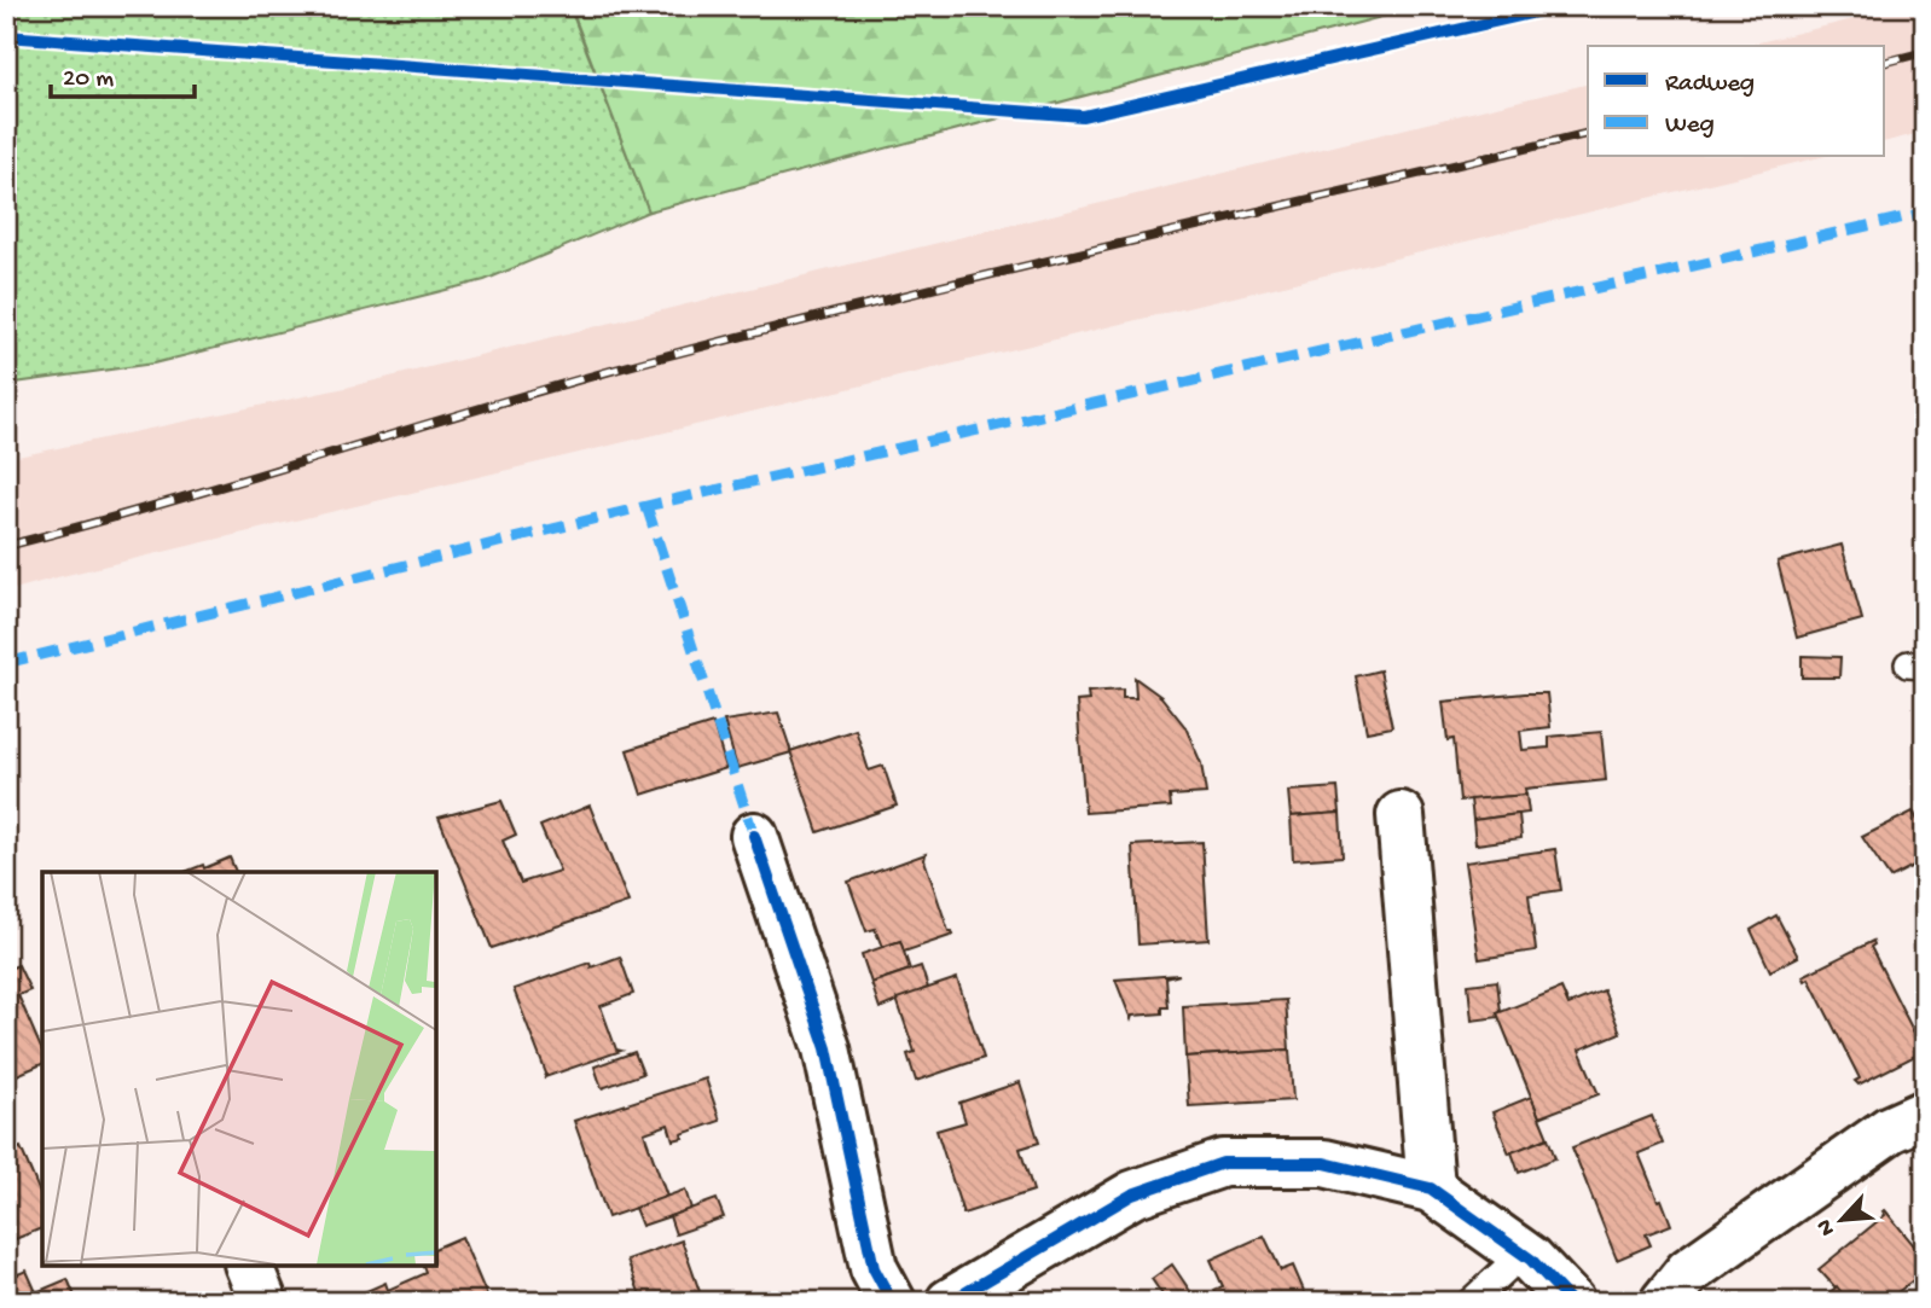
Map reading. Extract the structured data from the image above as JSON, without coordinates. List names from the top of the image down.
{
  "legend": ["Radweg", "Weg"],
  "scale_bar": "20 m",
  "north": "bottom left"
}
